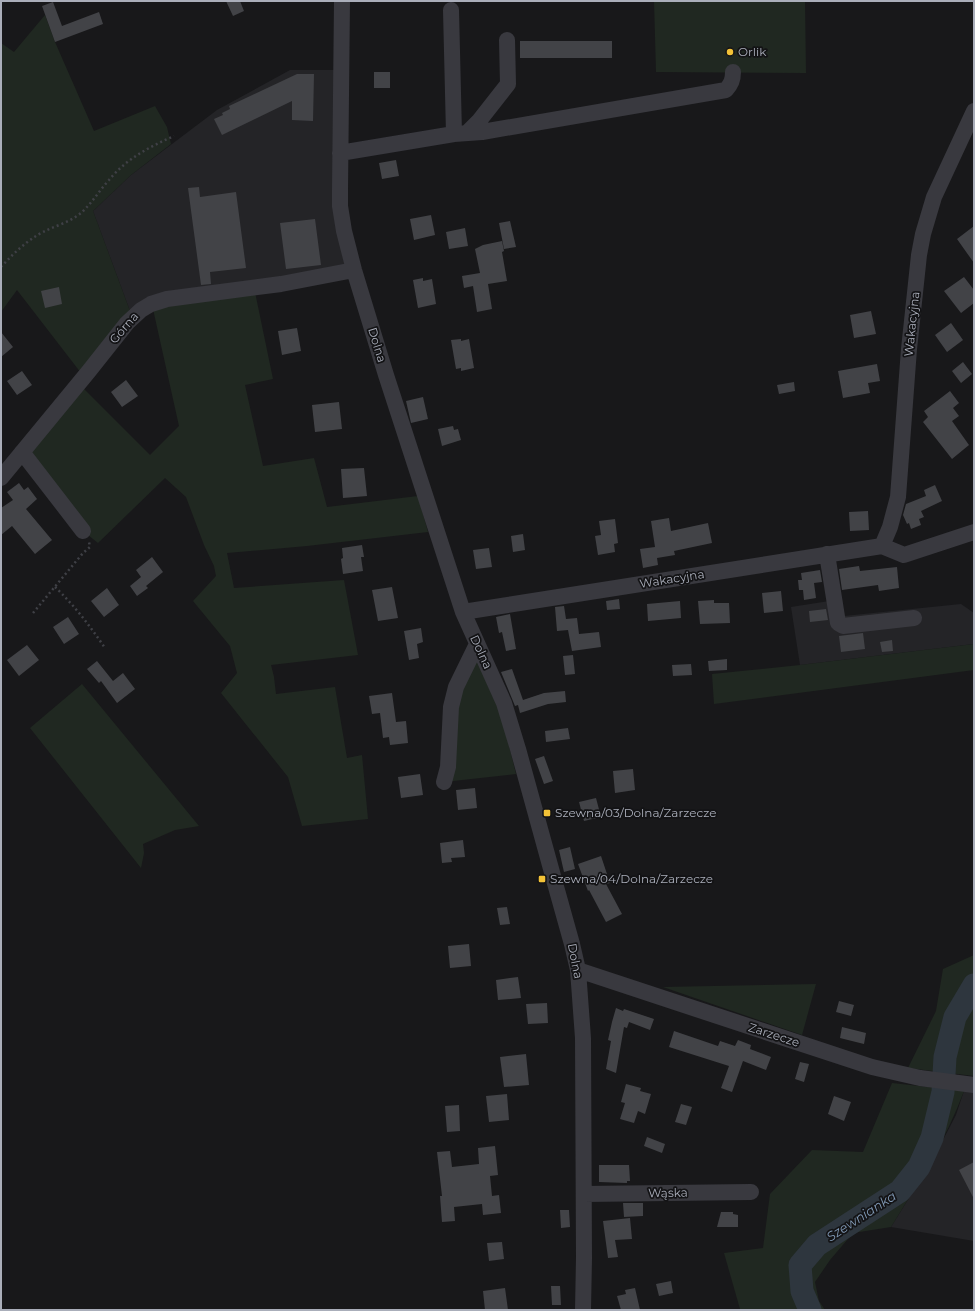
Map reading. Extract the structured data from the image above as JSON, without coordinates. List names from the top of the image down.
{
  "streets": {
    "street": [
      "Wakacyjna",
      "Górna",
      "Dolna",
      "Zarzecze",
      "Wąska"
    ]
  },
  "crossings": [
    ["Wakacyjna", "Dolna"],
    ["Górna", "Dolna"],
    ["Dolna", "Zarzecze"],
    ["Dolna", "Wąska"]
  ],
  "water": ["Szewnianka"],
  "places": {
    "other": ["Orlik"],
    "transit": ["Szewna/03/Dolna/Zarzecze", "Szewna/04/Dolna/Zarzecze"]
  }
}
